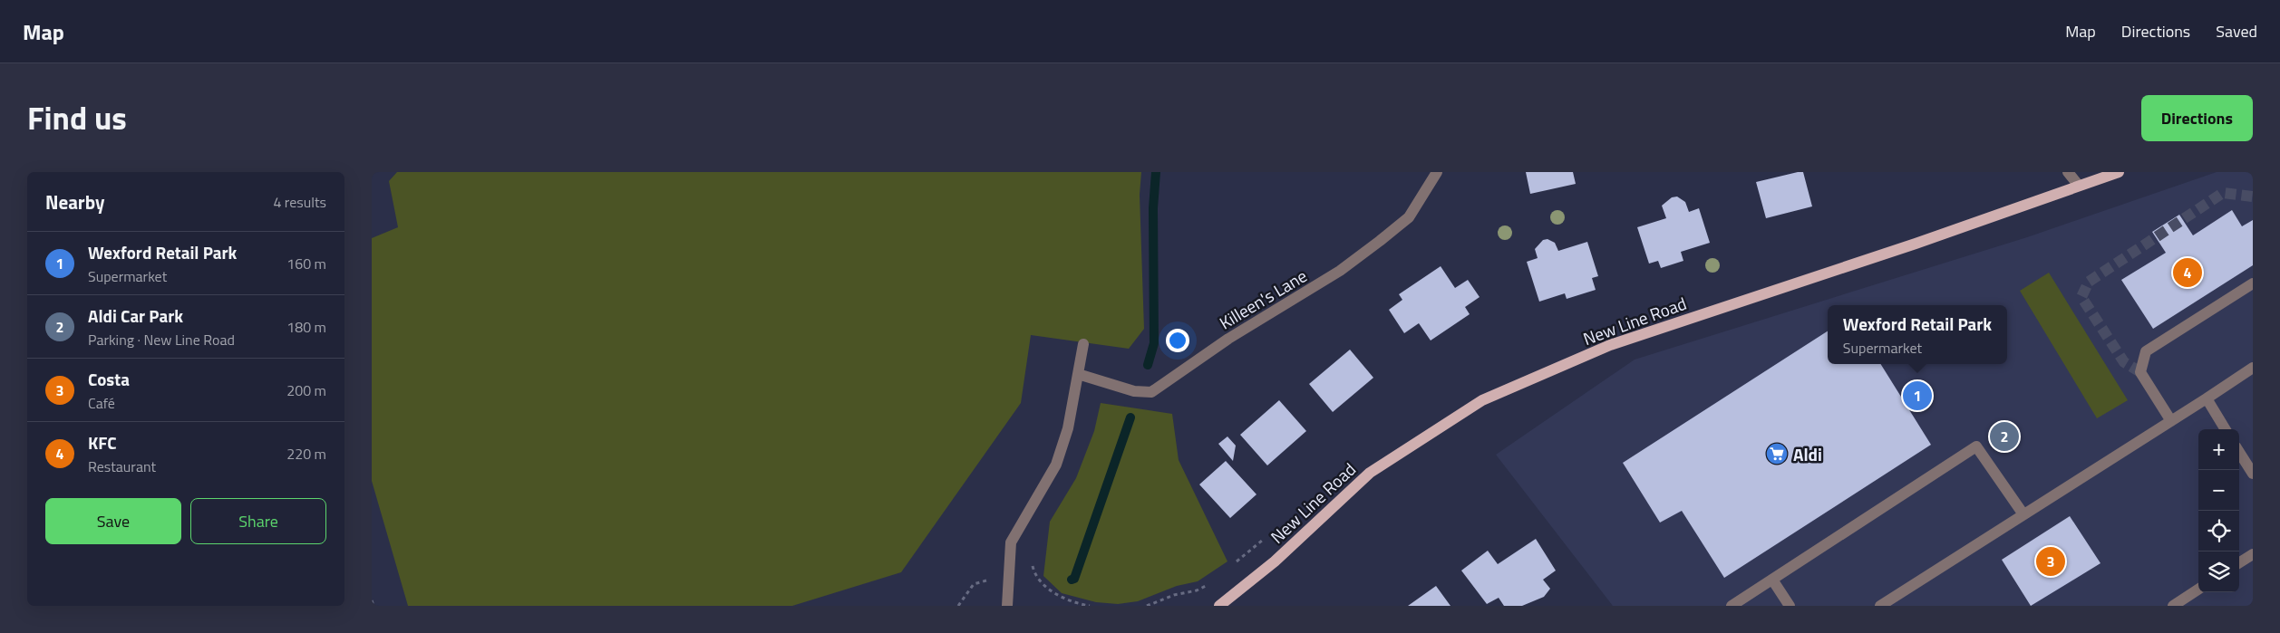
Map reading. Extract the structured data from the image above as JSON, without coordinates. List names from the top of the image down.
{
  "streets": {
    "main road": ["New Line Road"],
    "street": ["Killeen's Lane"]
  },
  "places": {
    "supermarket": ["Aldi"]
  },
  "page": {
    "header": "Map",
    "nav": ["Map", "Directions", "Saved"],
    "title": "Find us",
    "buttons": [
      "Directions",
      ["Save", "Share"]
    ],
    "heading": ["Nearby", "4 results"],
    "list": [
      {
        "mark": "1",
        "name": "Wexford Retail Park",
        "note": "Supermarket",
        "value": "160 m"
      },
      {
        "mark": "2",
        "name": "Aldi Car Park",
        "note": "Parking · New Line Road",
        "value": "180 m"
      },
      {
        "mark": "3",
        "name": "Costa",
        "note": "Café",
        "value": "200 m"
      },
      {
        "mark": "4",
        "name": "KFC",
        "note": "Restaurant",
        "value": "220 m"
      }
    ],
    "pins": [
      "4",
      "1",
      "2",
      "3"
    ],
    "popup": ["Wexford Retail Park", "Supermarket"],
    "map_buttons": ["+", "−"]
  }
}
